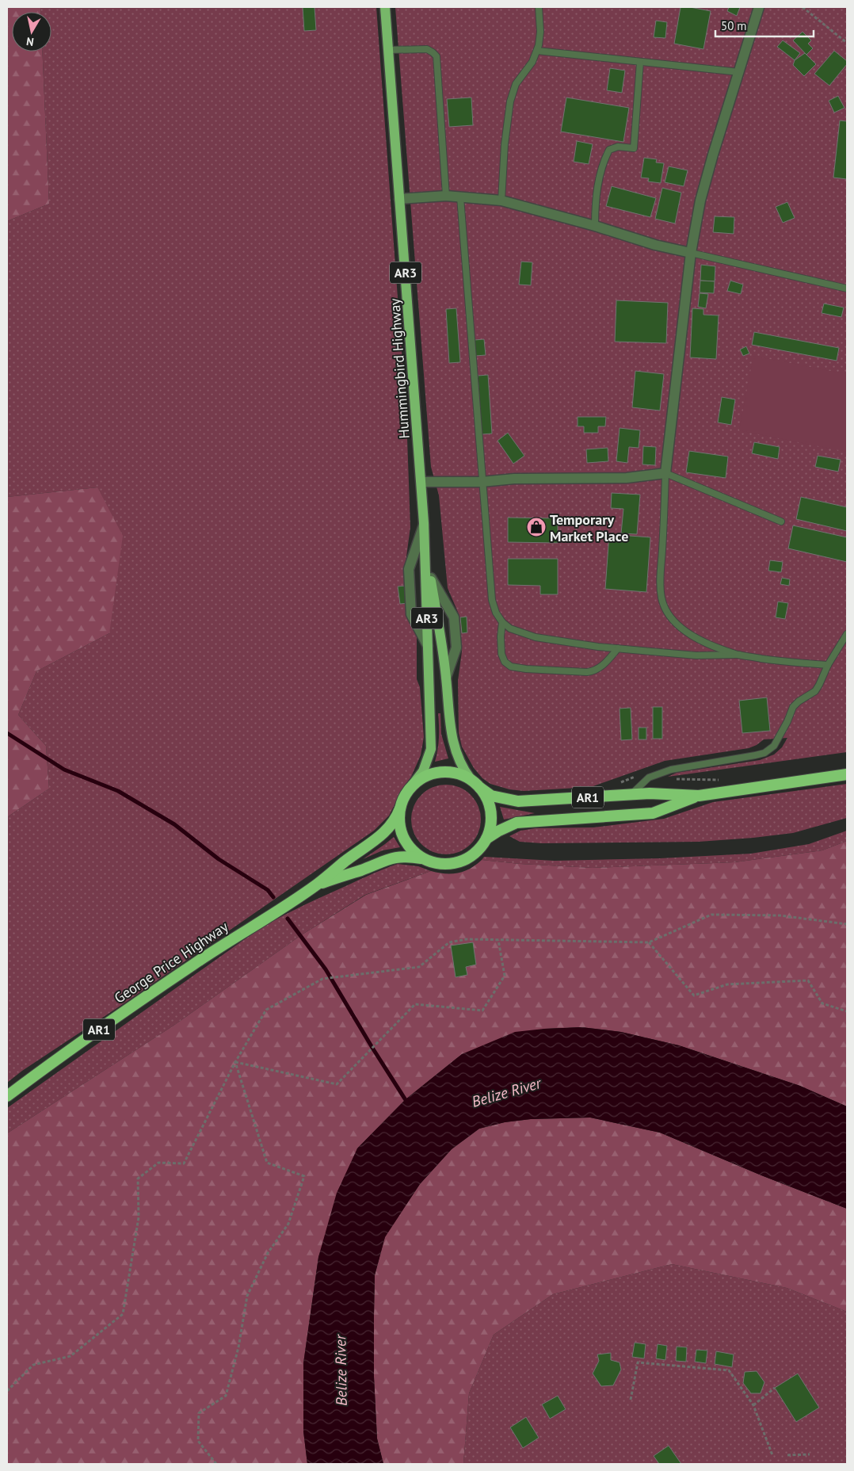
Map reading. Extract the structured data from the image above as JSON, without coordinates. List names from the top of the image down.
{
  "streets": {
    "highway": ["AR1", "George Price Highway"],
    "main road": ["AR3", "Hummingbird Highway"]
  },
  "crossings": [
    ["Hummingbird Highway", "AR1"],
    ["Hummingbird Highway", "George Price Highway"],
    ["AR1", "George Price Highway"]
  ],
  "water": ["Belize River"],
  "places": {
    "shop": ["Temporary Market Place"]
  },
  "scale_bar": "50 m",
  "north": "bottom"
}
